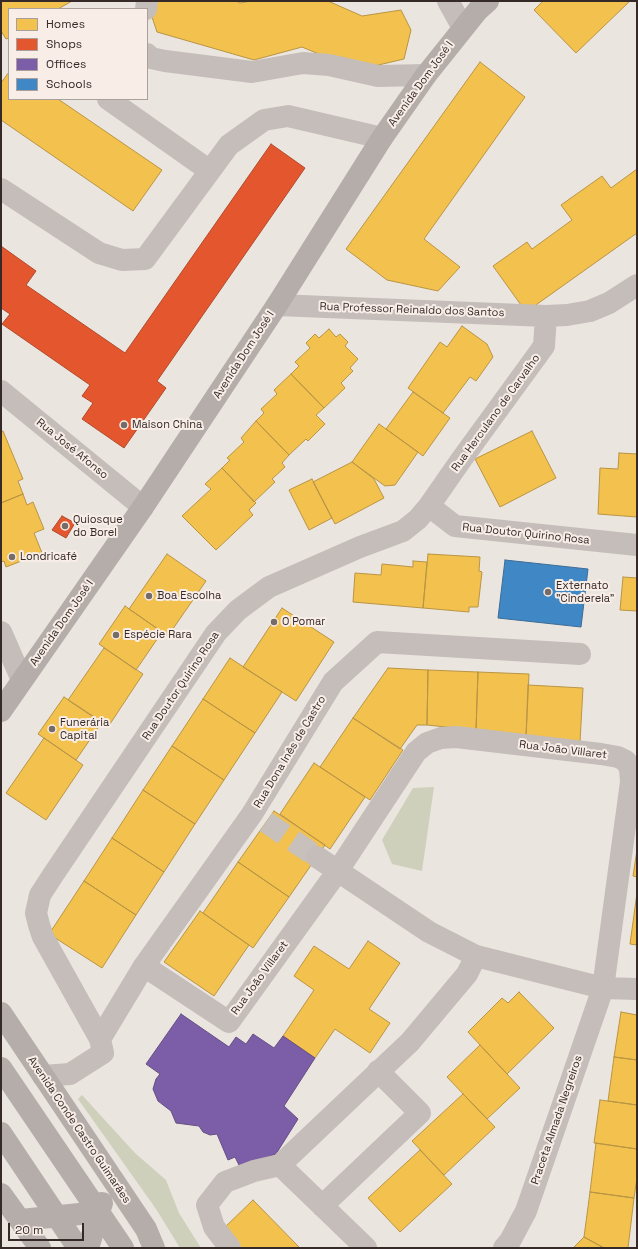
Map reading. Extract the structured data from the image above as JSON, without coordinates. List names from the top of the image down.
{
  "streets": {
    "main road": ["Avenida Dom José I", "Avenida Conde Castro Guimarães"],
    "street": [
      "Rua Professor Reinaldo dos Santos",
      "Rua Herculano de Carvalho",
      "Rua José Afonso",
      "Rua Doutor Quirino Rosa",
      "Rua João Villaret",
      "Rua Dona Inês de Castro",
      "Praceta Almada Negreiros"
    ]
  },
  "crossings": [
    ["Avenida Dom José I", "Rua Professor Reinaldo dos Santos"],
    ["Avenida Dom José I", "Rua José Afonso"],
    ["Rua Professor Reinaldo dos Santos", "Rua Herculano de Carvalho"],
    ["Rua Herculano de Carvalho", "Rua Doutor Quirino Rosa"],
    ["Rua Doutor Quirino Rosa", "Rua Dona Inês de Castro"],
    ["Rua João Villaret", "Rua Dona Inês de Castro"],
    ["Rua João Villaret", "Praceta Almada Negreiros"]
  ],
  "places": [
    "Maison China",
    "Quiosque do Borel",
    "Londricafé",
    "Externato \"Cinderela\"",
    "Boa Escolha",
    "O Pomar",
    "Espécie Rara",
    "Funerária Capital"
  ],
  "legend": [
    "Homes",
    "Shops",
    "Offices",
    "Schools"
  ],
  "scale_bar": "20 m"
}
